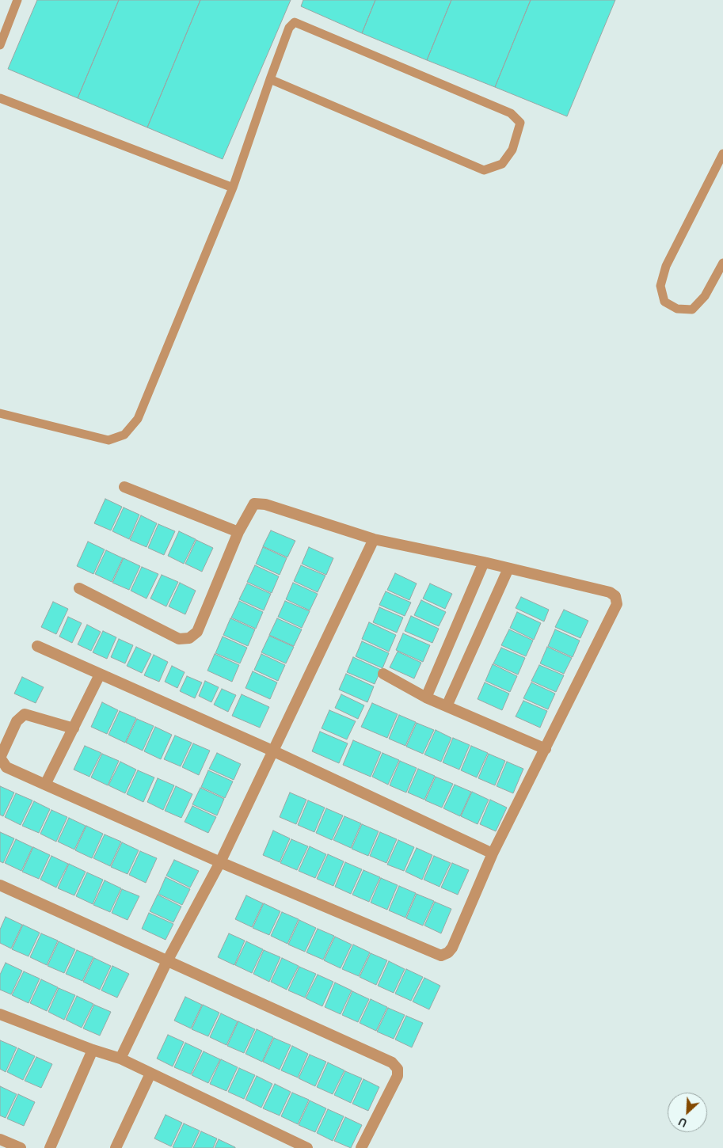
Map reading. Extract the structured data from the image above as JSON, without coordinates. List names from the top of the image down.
{
  "north": "bottom left"
}
